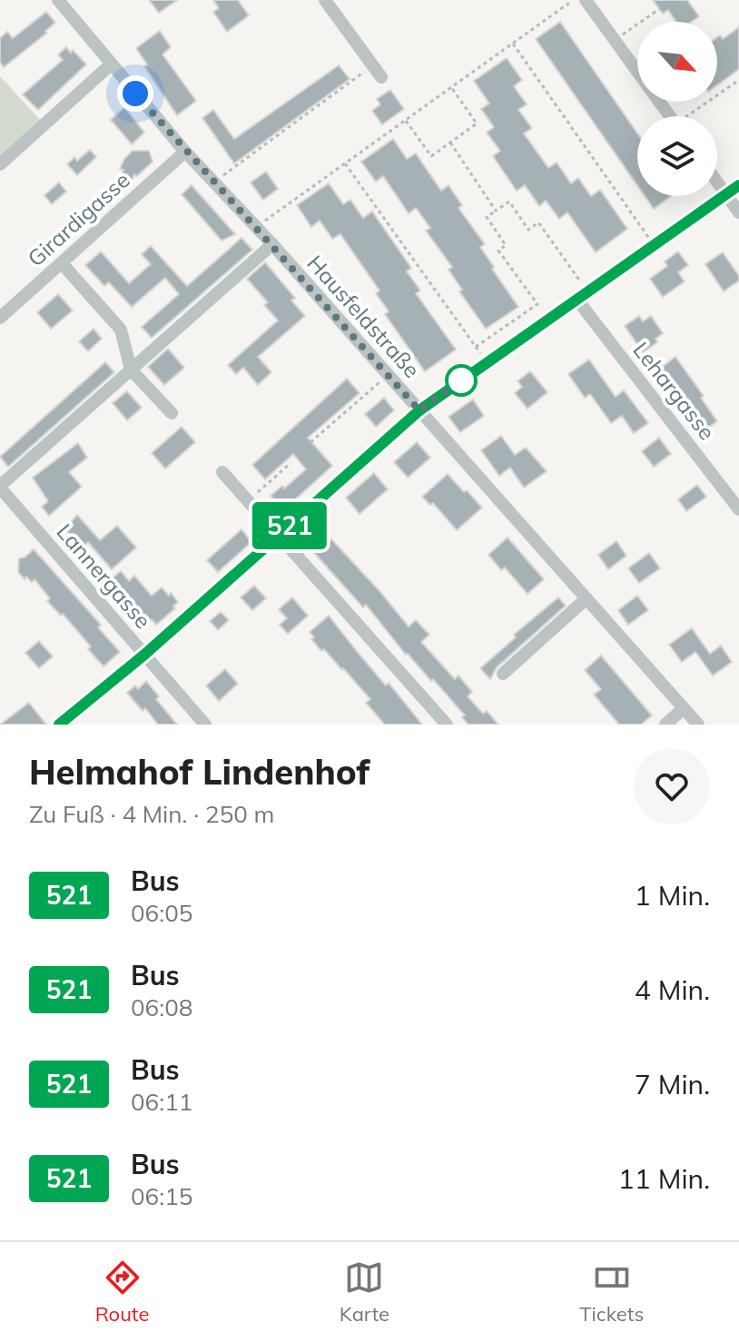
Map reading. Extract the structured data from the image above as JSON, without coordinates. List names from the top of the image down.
{
  "streets": {
    "street": [
      "Girardigasse",
      "Hausfeldstraße",
      "Lehargasse",
      "Lannergasse"
    ]
  },
  "crossings": [
    ["Girardigasse", "Hausfeldstraße"]
  ],
  "lines": ["bus line 521"],
  "north": "bottom right",
  "page": {
    "on_map": "521",
    "heading": ["Helmahof Lindenhof", "Zu Fuß · 4 Min. · 250 m"],
    "list": [
      {
        "mark": "521",
        "name": "Bus",
        "note": "06:05",
        "value": "1 Min."
      },
      {
        "mark": "521",
        "name": "Bus",
        "note": "06:08",
        "value": "4 Min."
      },
      {
        "mark": "521",
        "name": "Bus",
        "note": "06:11",
        "value": "7 Min."
      },
      {
        "mark": "521",
        "name": "Bus",
        "note": "06:15",
        "value": "11 Min."
      }
    ],
    "tabs": ["Route", "Karte", "Tickets"]
  }
}
